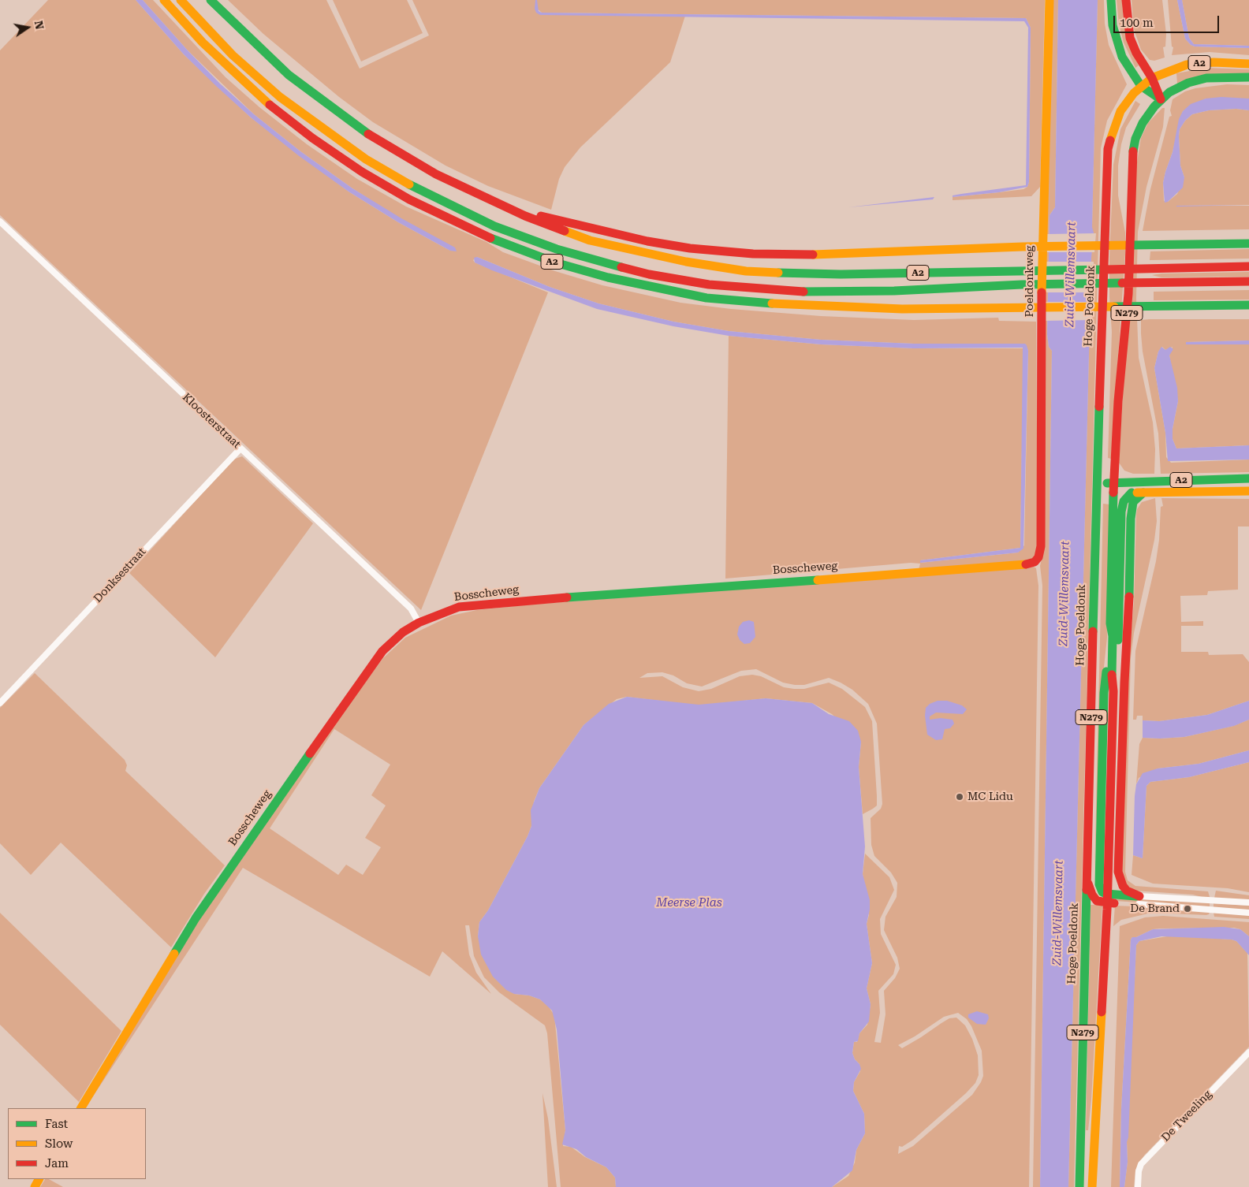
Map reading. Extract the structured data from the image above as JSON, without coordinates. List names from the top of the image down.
{
  "streets": {
    "main road": [
      "A2",
      "Poeldonkweg",
      "Hoge Poeldonk",
      "N279",
      "Bosscheweg"
    ],
    "street": ["Kloosterstraat", "Donksestraat", "De Tweeling"]
  },
  "crossings": [
    ["A2", "Hoge Poeldonk"],
    ["A2", "N279"],
    ["Poeldonkweg", "Bosscheweg"],
    ["Hoge Poeldonk", "N279"],
    ["Kloosterstraat", "Bosscheweg"],
    ["Kloosterstraat", "Donksestraat"]
  ],
  "water": ["Zuid-Willemsvaart", "Meerse Plas"],
  "places": ["MC Lidu", "De Brand"],
  "legend": ["Fast", "Slow", "Jam"],
  "scale_bar": "100 m",
  "north": "right"
}
